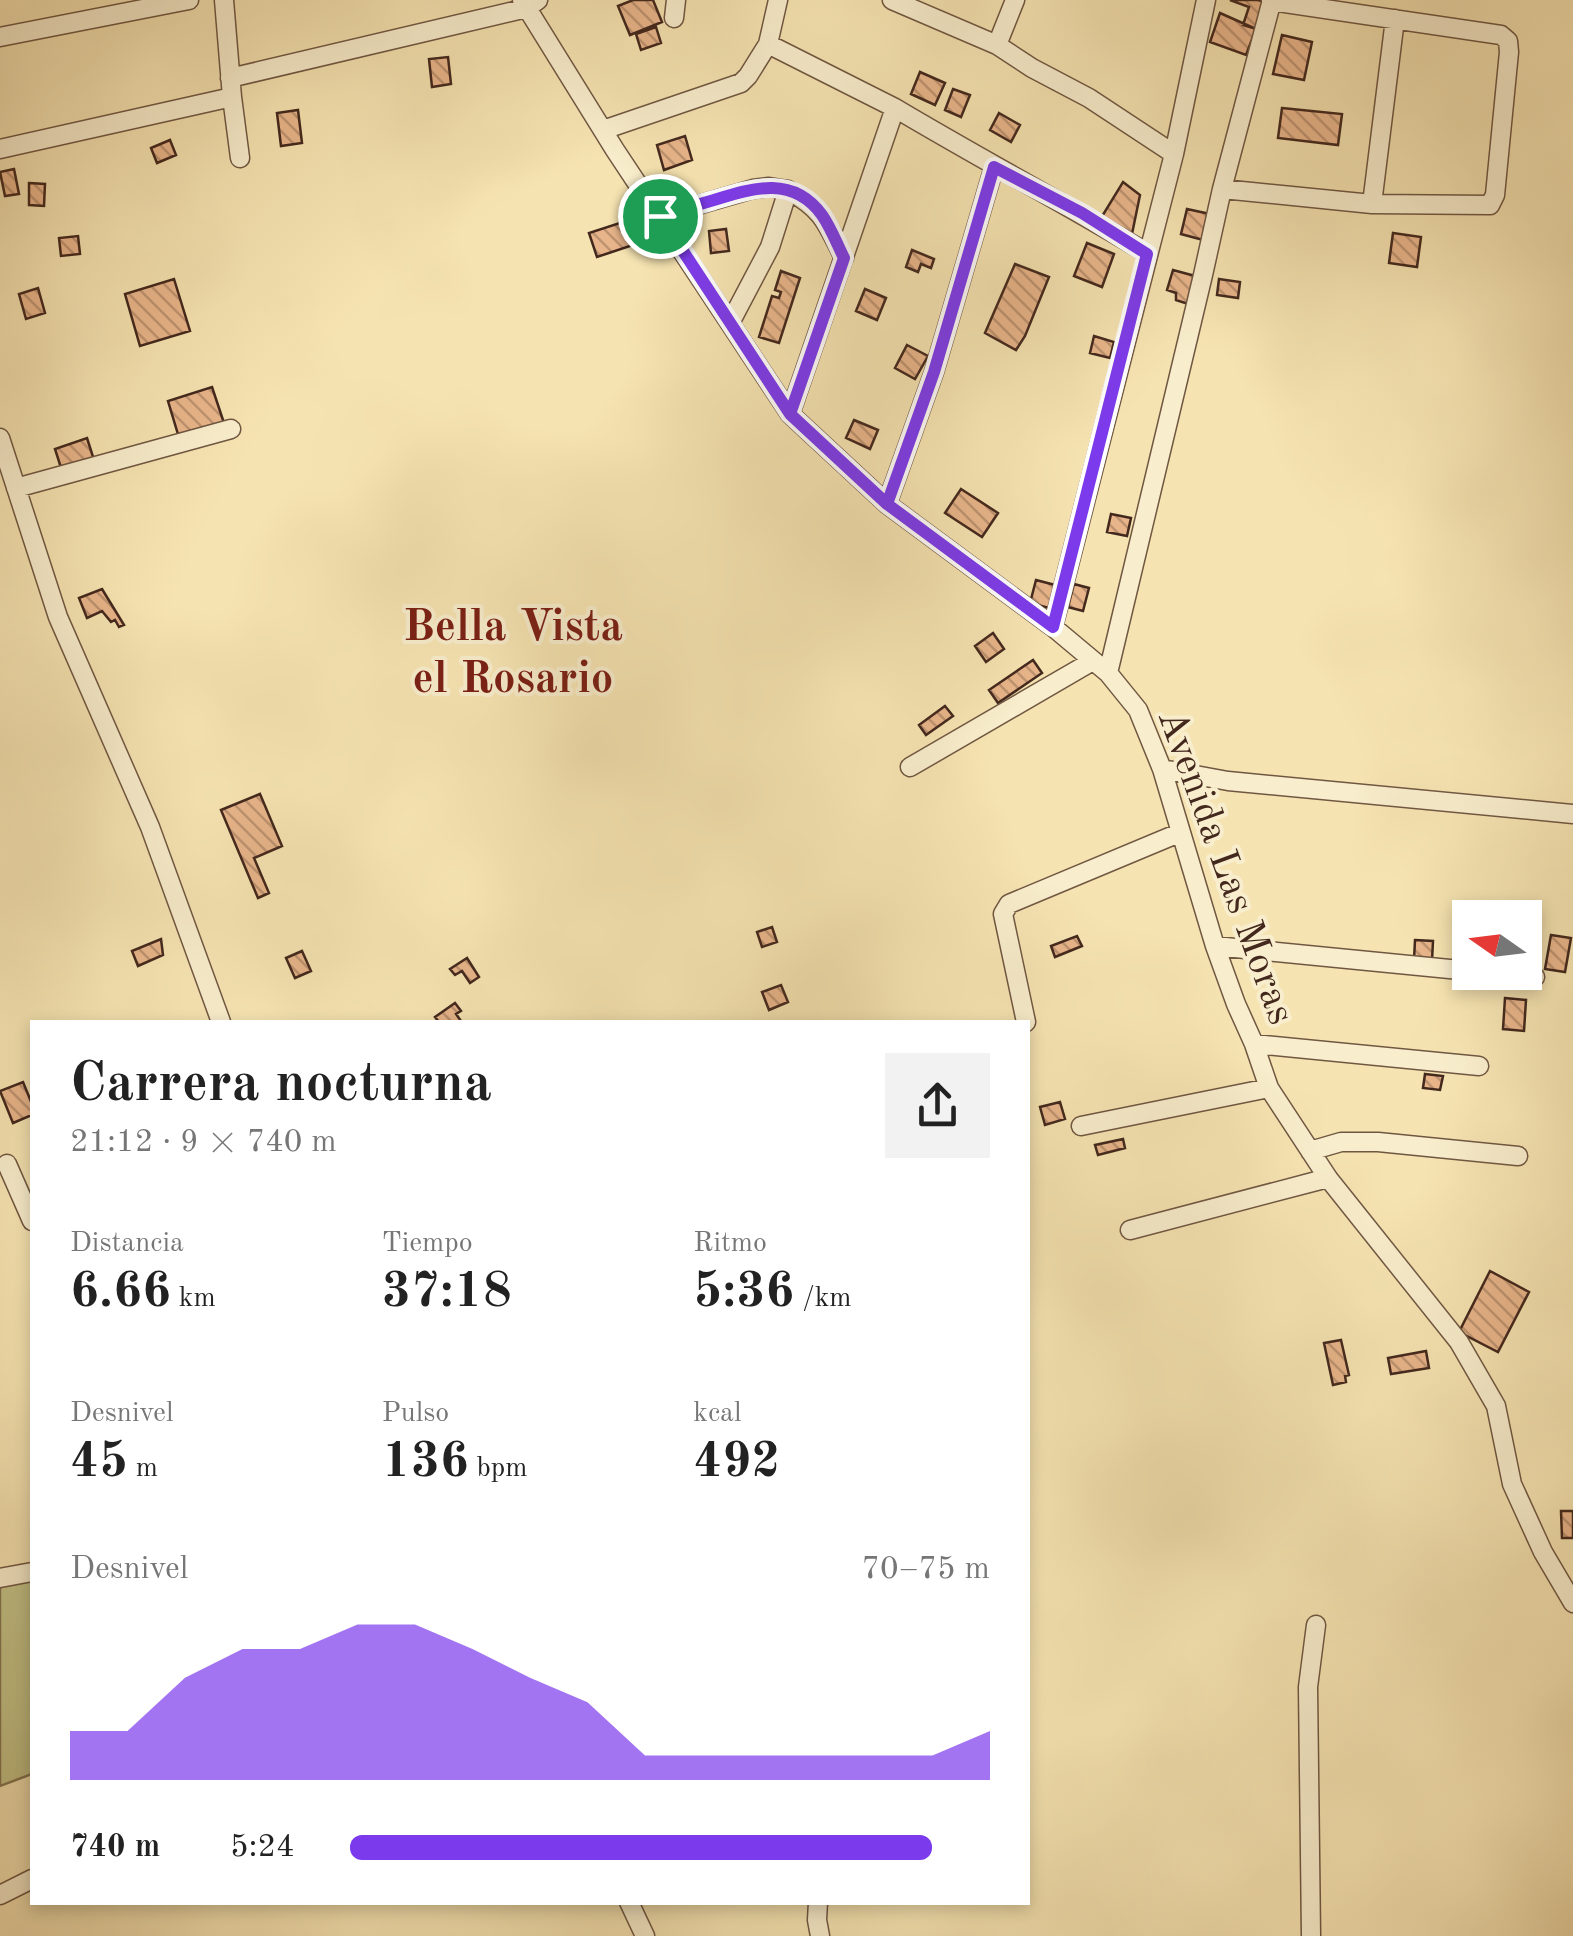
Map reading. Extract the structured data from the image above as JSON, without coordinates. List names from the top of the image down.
{
  "streets": {
    "street": ["Avenida Las Moras"]
  },
  "districts": ["Bella Vista el Rosario"],
  "north": "left",
  "page": {
    "heading": ["Carrera nocturna", "21:12 · 9 × 740 m"],
    "stats": [
      ["Distancia", "6.66 km"],
      ["Tiempo", "37:18"],
      ["Ritmo", "5:36 /km"],
      ["Desnivel", "45 m"],
      ["Pulso", "136 bpm"],
      ["kcal", "492"]
    ],
    "chart": ["Desnivel", "70–75 m"],
    "list": [
      {
        "name": "740 m",
        "note": "5:24"
      }
    ]
  }
}
